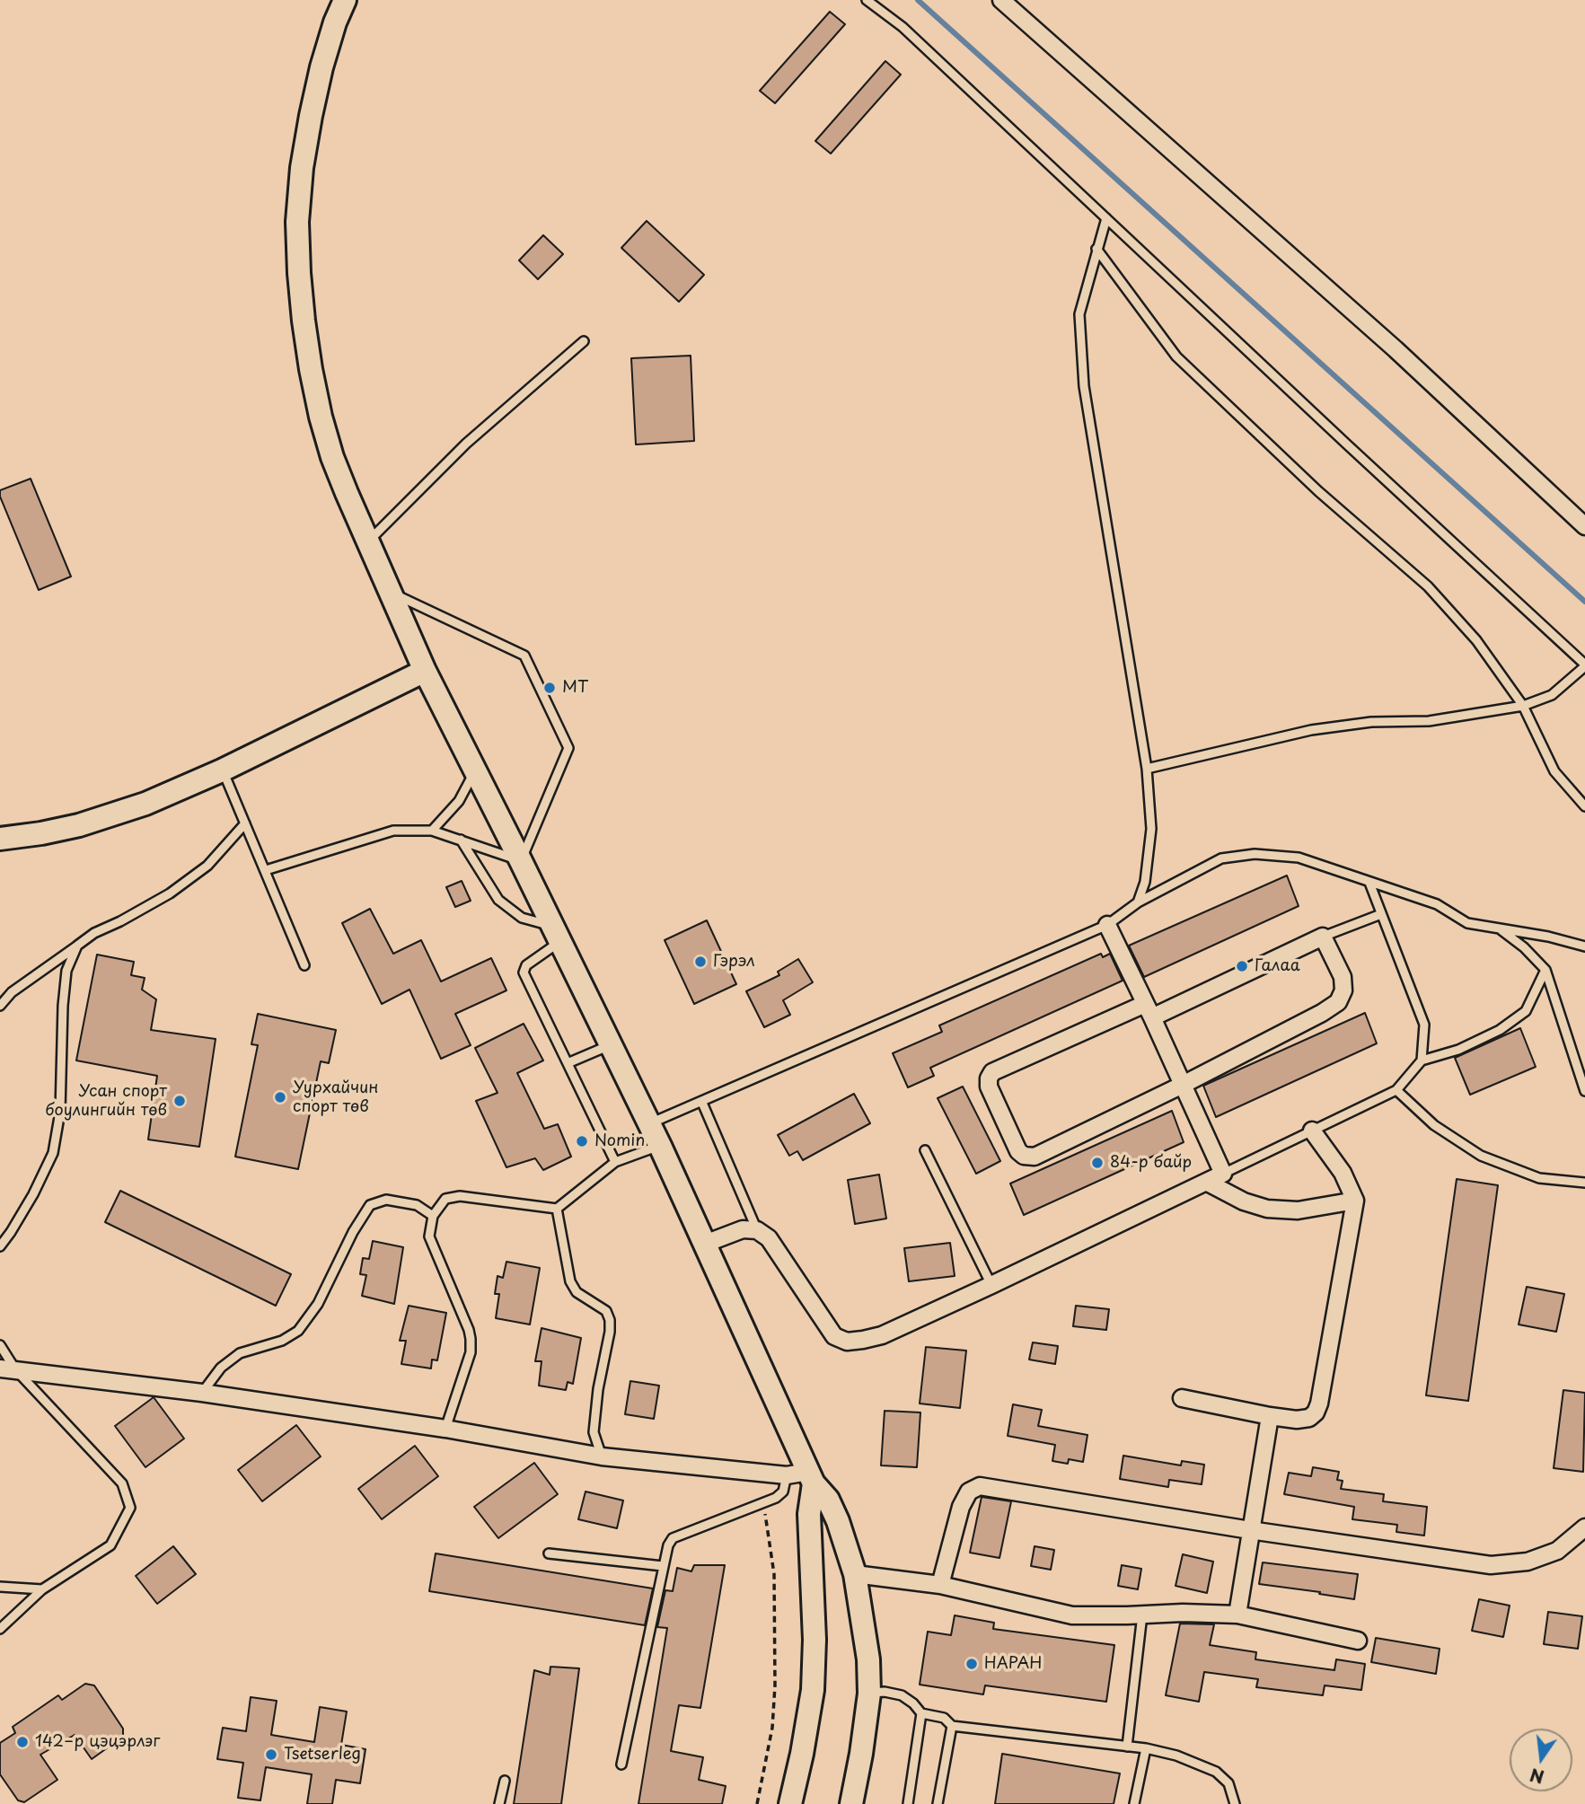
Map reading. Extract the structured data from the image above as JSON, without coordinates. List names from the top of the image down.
{
  "places": [
    "МТ",
    "Гэрэл",
    "Галаа",
    "Уурхайчин спорт төв",
    "Усан спорт боулингийн төв",
    "Nomin",
    "84-р байр",
    "НАРАН",
    "142−р цэцэрлэг",
    "Tsetserleg"
  ],
  "north": "bottom"
}
